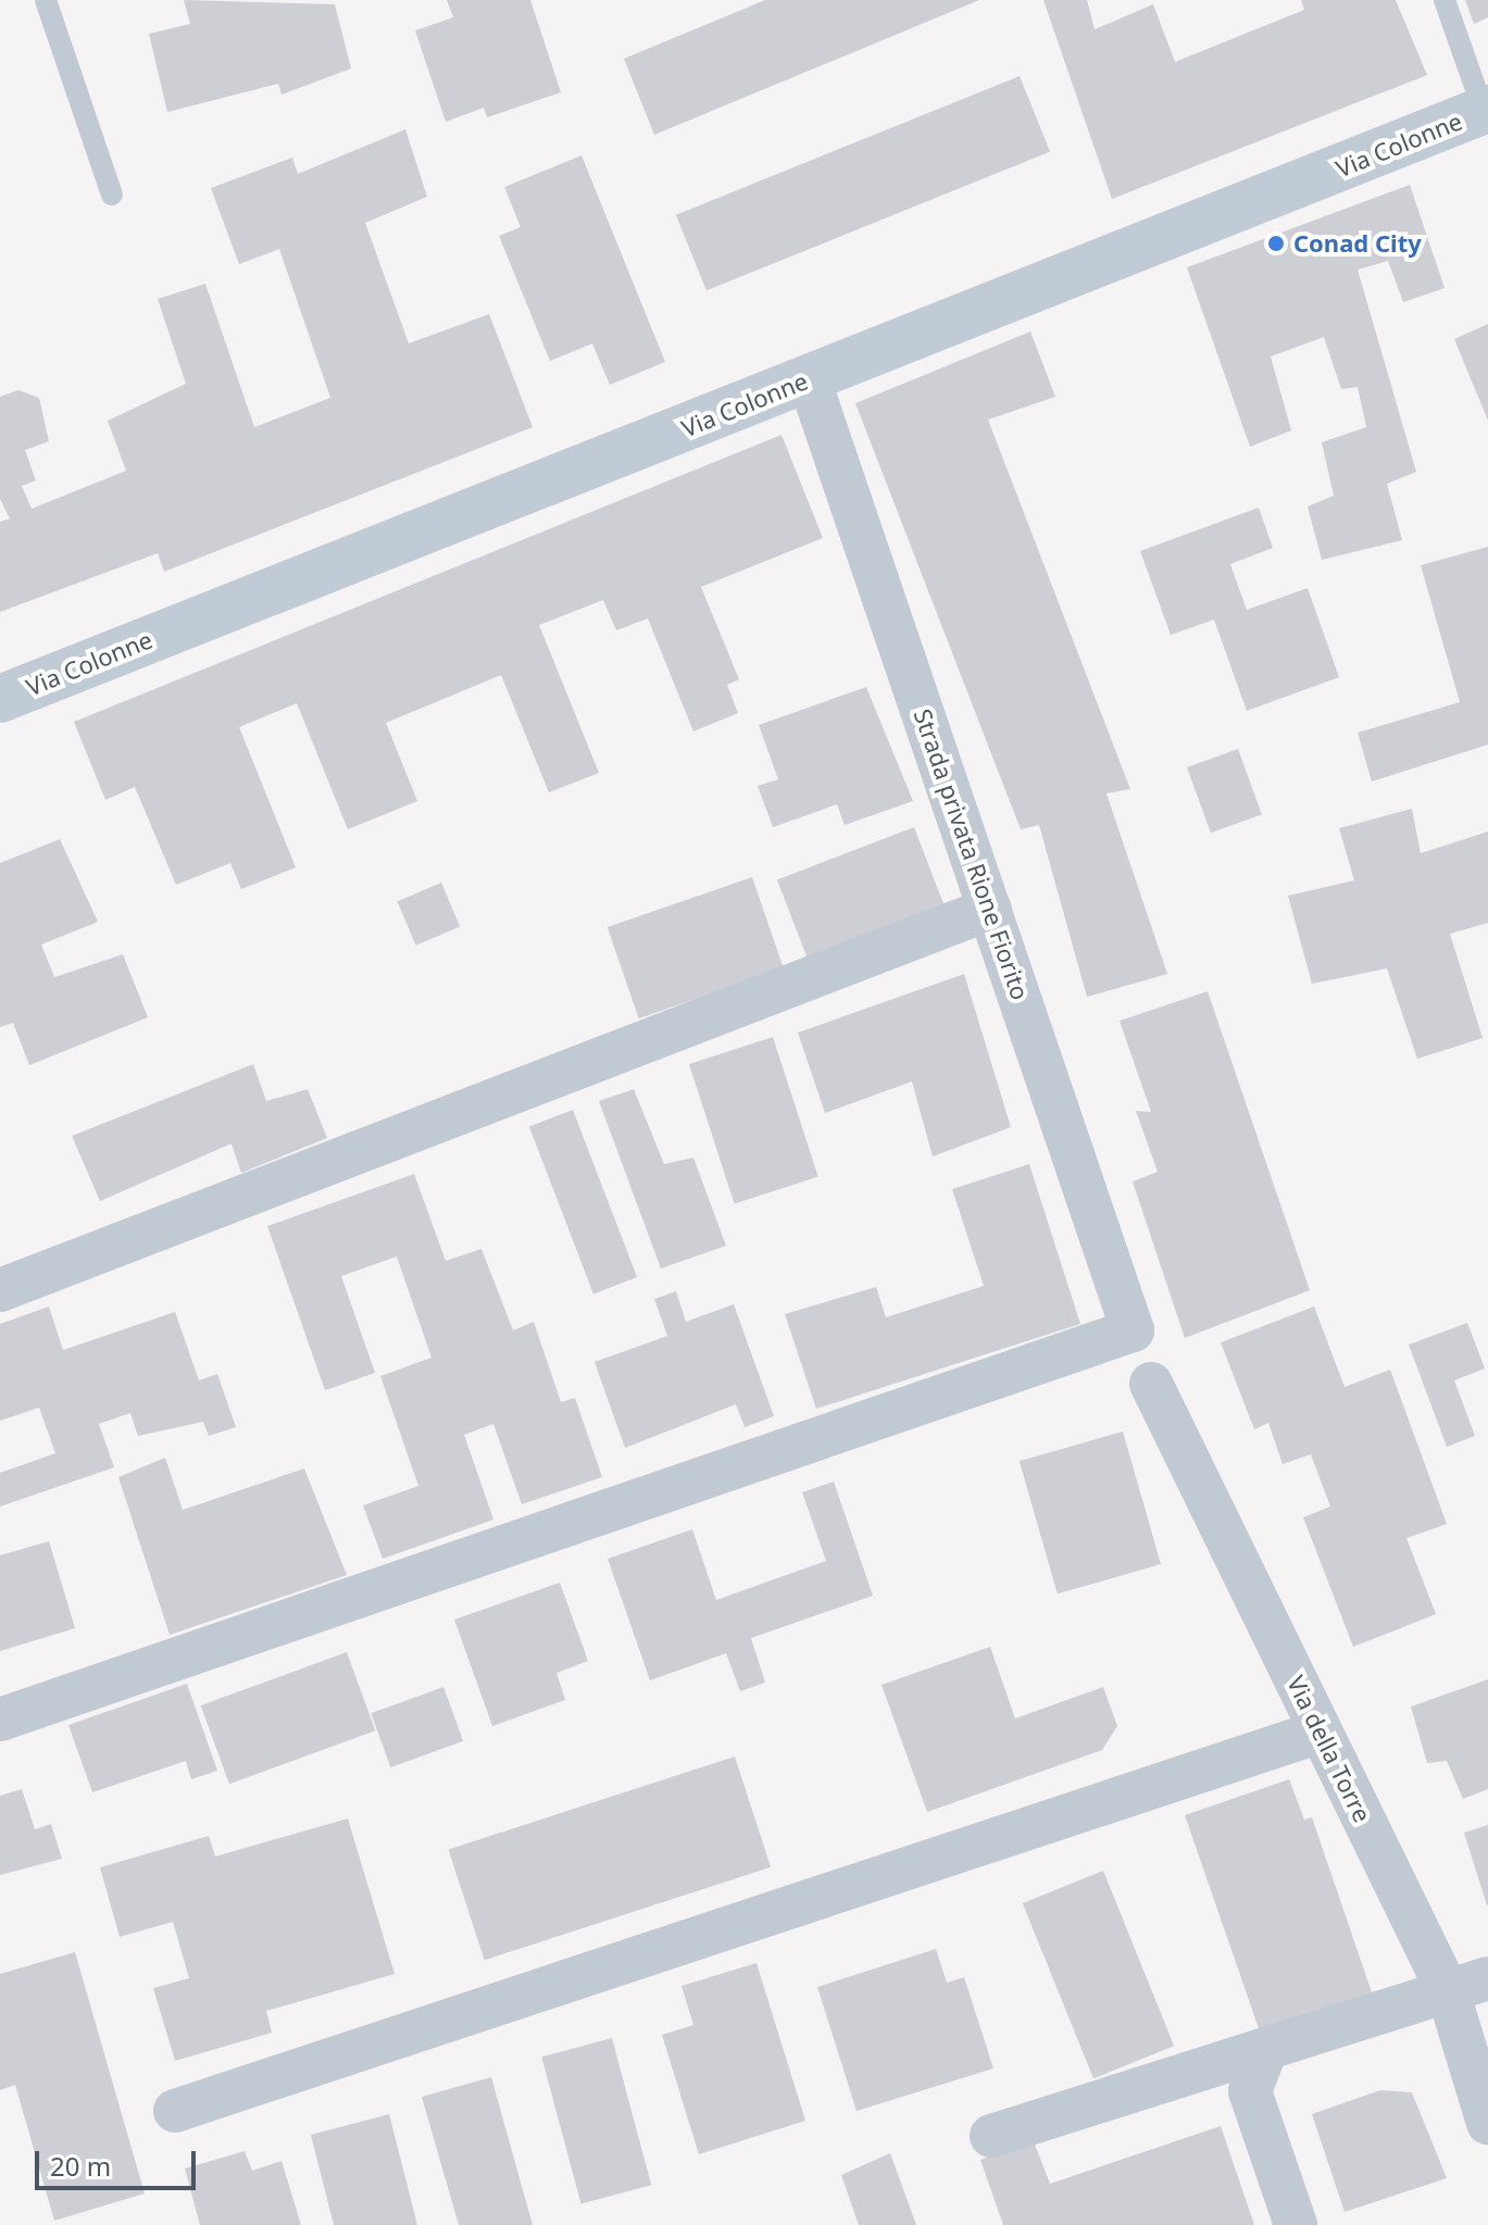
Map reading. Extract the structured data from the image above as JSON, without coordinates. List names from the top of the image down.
{
  "streets": {
    "main road": ["Via Colonne"],
    "street": ["Strada privata Rione Fiorito", "Via della Torre"]
  },
  "crossings": [
    ["Via Colonne", "Strada privata Rione Fiorito"]
  ],
  "places": ["Conad City"],
  "scale_bar": "20 m"
}
